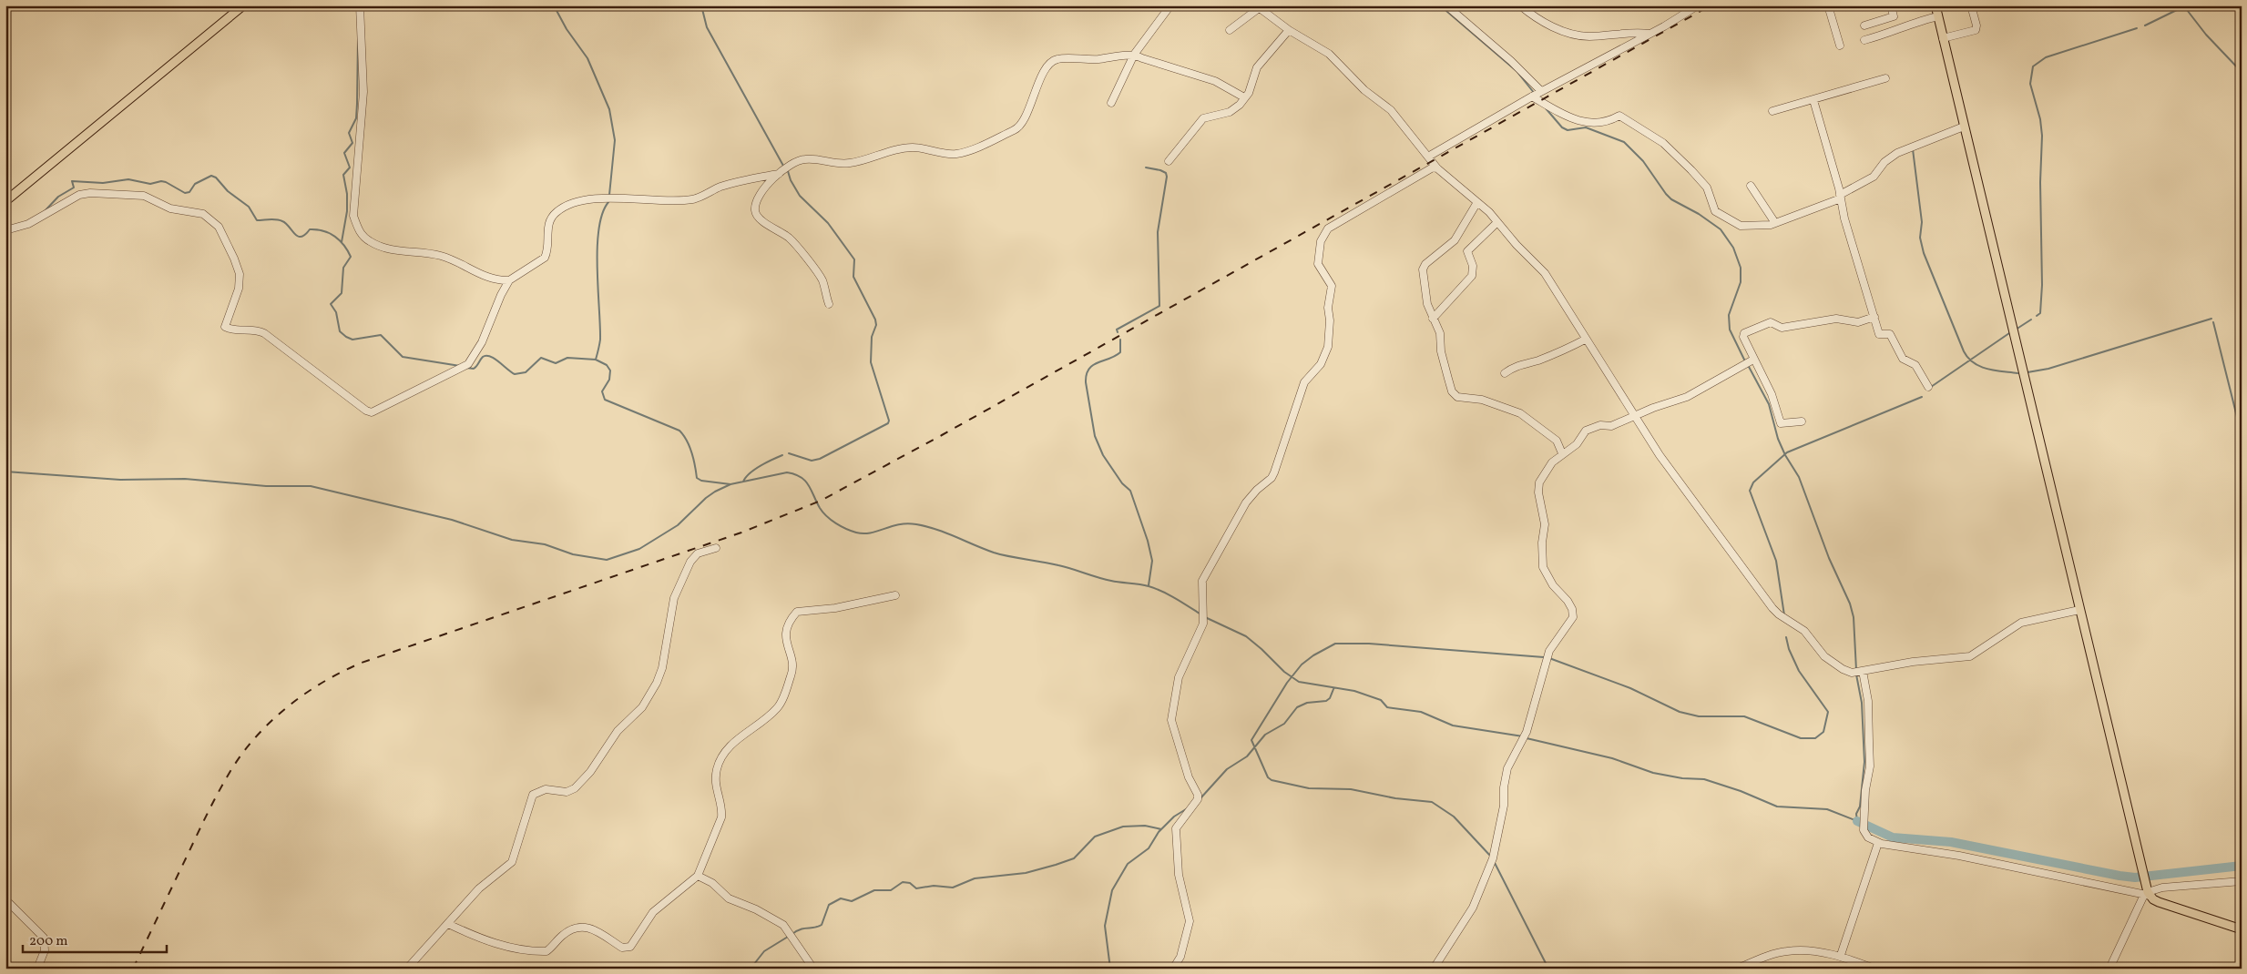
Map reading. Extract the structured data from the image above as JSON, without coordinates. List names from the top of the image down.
{
  "scale_bar": "200 m"
}
